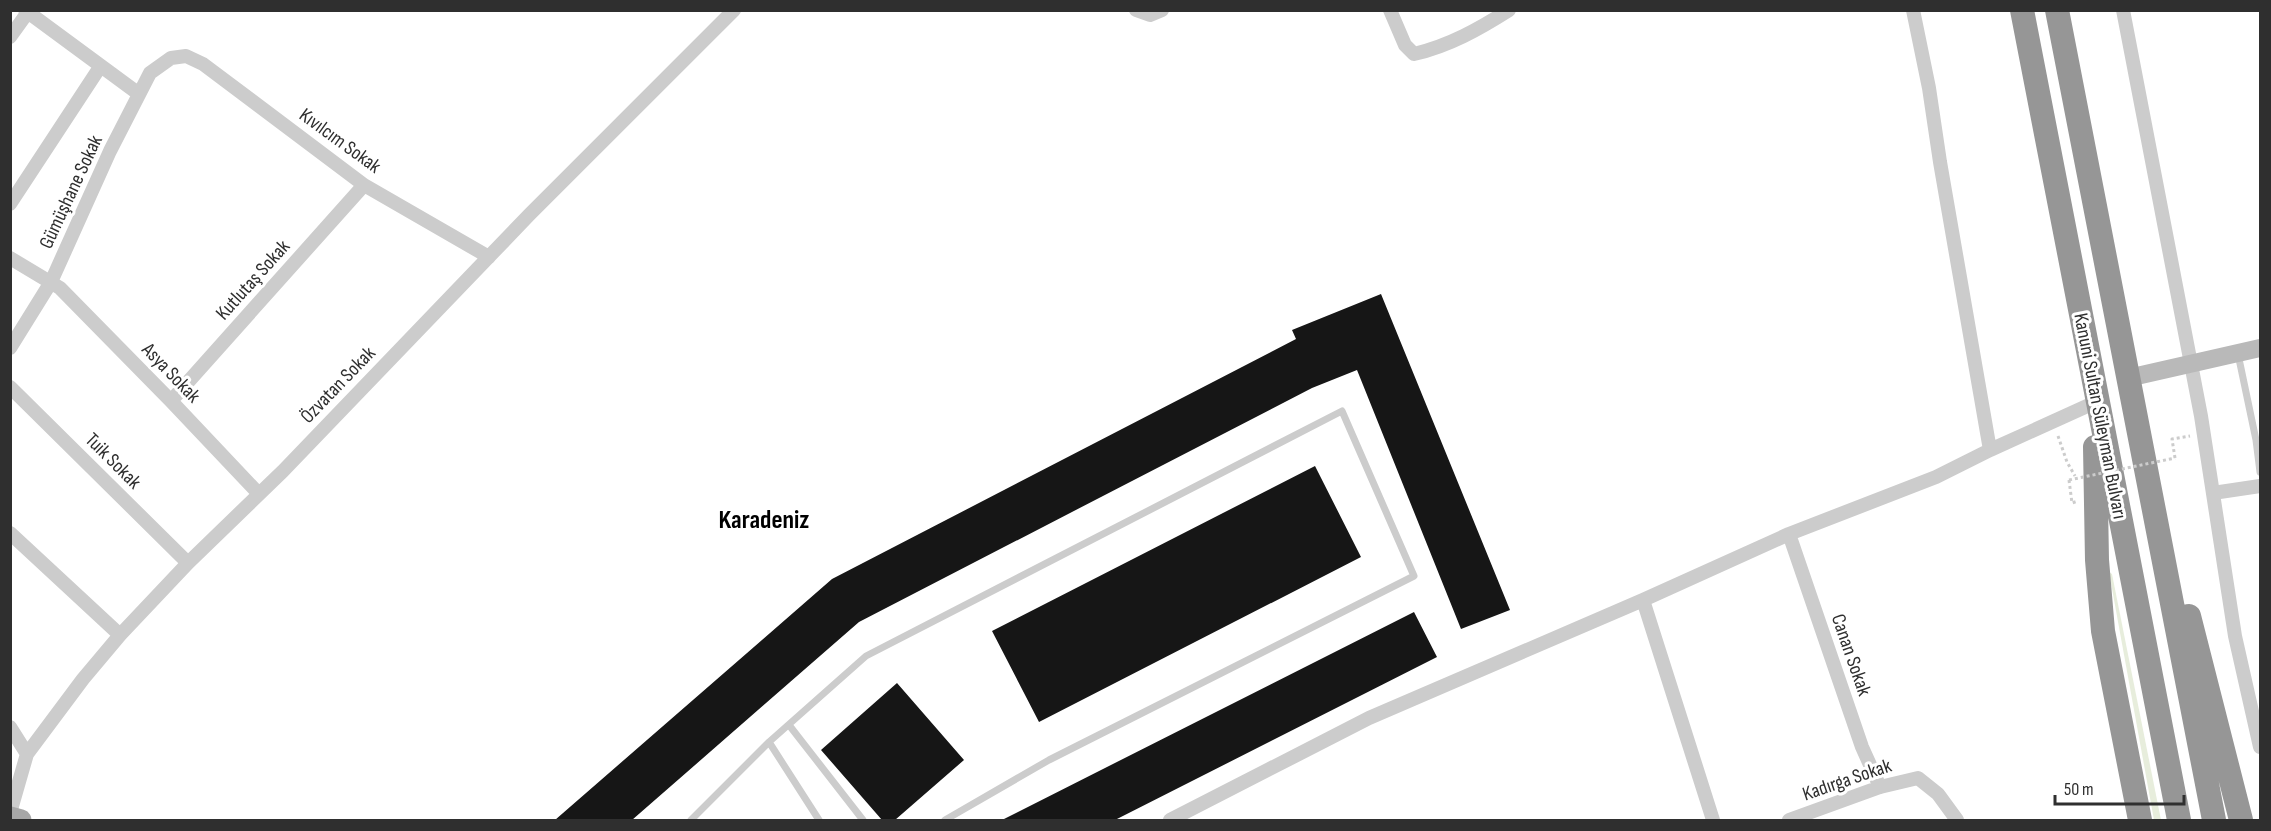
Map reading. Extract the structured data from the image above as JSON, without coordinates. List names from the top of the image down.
{
  "streets": {
    "highway": ["Kanuni Sultan Süleyman Bulvarı"],
    "street": [
      "Kıvılcım Sokak",
      "Gümüşhane Sokak",
      "Kutlutaş Sokak",
      "Asya Sokak",
      "Özvatan Sokak",
      "Tuik Sokak",
      "Canan Sokak",
      "Kadırga Sokak"
    ]
  },
  "crossings": [
    ["Kıvılcım Sokak", "Gümüşhane Sokak"],
    ["Kıvılcım Sokak", "Kutlutaş Sokak"],
    ["Kıvılcım Sokak", "Özvatan Sokak"],
    ["Gümüşhane Sokak", "Asya Sokak"],
    ["Kutlutaş Sokak", "Asya Sokak"],
    ["Asya Sokak", "Özvatan Sokak"],
    ["Özvatan Sokak", "Tuik Sokak"],
    ["Canan Sokak", "Kadırga Sokak"]
  ],
  "districts": ["Karadeniz"],
  "scale_bar": "50 m"
}
